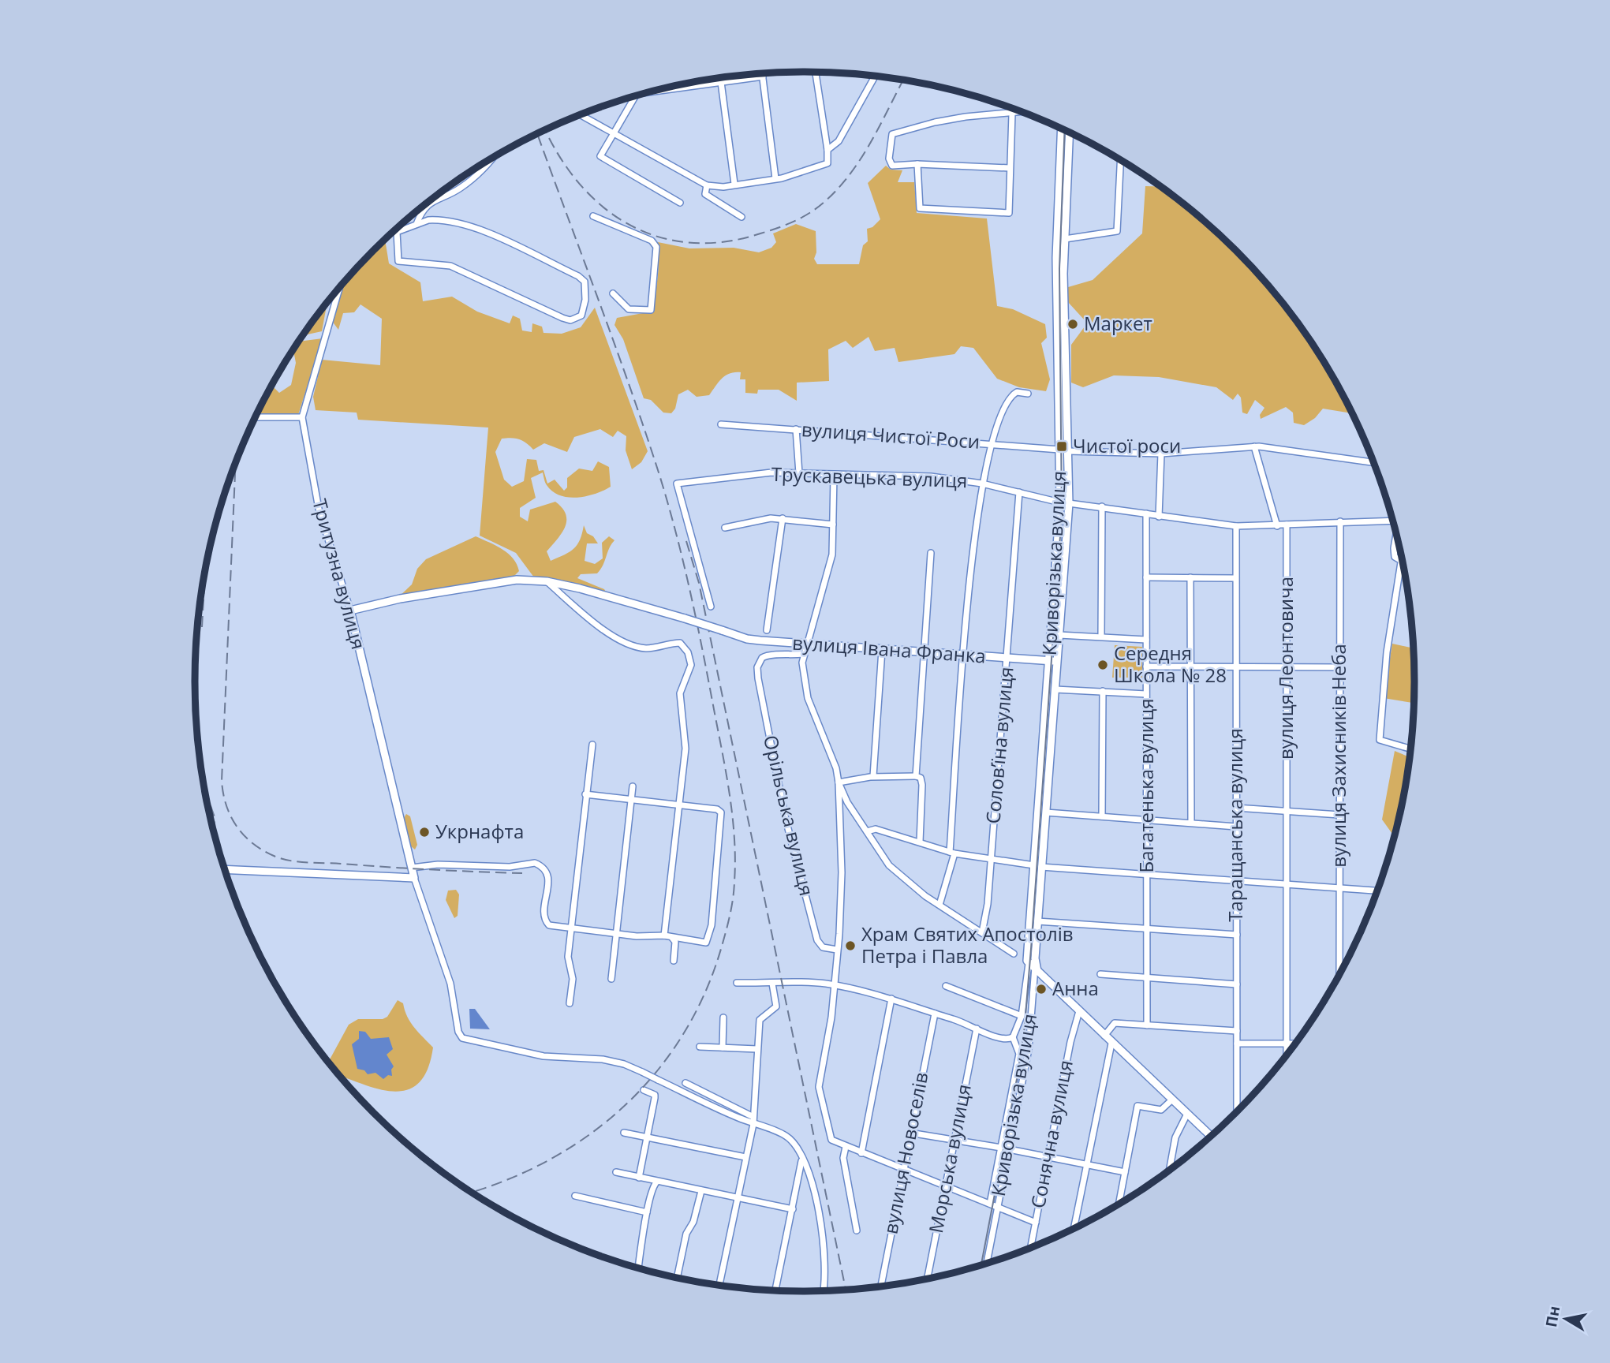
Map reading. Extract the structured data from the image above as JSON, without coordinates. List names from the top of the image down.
{
  "streets": {
    "main road": ["Криворізька вулиця", "Тритузна вулиця", "вулиця Івана Франка"],
    "street": [
      "вулиця Чистої Роси",
      "Трускавецька вулиця",
      "вулиця Леонтовича",
      "Соловʼїна вулиця",
      "вулиця Захисників Неба",
      "Багатенька вулиця",
      "Орільська вулиця",
      "Таращанська вулиця",
      "Сонячна вулиця",
      "вулиця Новоселів",
      "Морська вулиця"
    ]
  },
  "crossings": [
    ["вулиця Чистої Роси", "Криворізька вулиця"],
    ["Трускавецька вулиця", "Криворізька вулиця"],
    ["Трускавецька вулиця", "Соловʼїна вулиця"],
    ["Криворізька вулиця", "вулиця Івана Франка"],
    ["Тритузна вулиця", "вулиця Івана Франка"],
    ["вулиця Івана Франка", "Соловʼїна вулиця"]
  ],
  "places": {
    "other": [
      "Маркет",
      "Середня Школа № 28",
      "Укрнафта",
      "Храм Святих Апостолів Петра і Павла",
      "Анна"
    ],
    "transit": ["Чистої роси"]
  },
  "north": "left"
}
